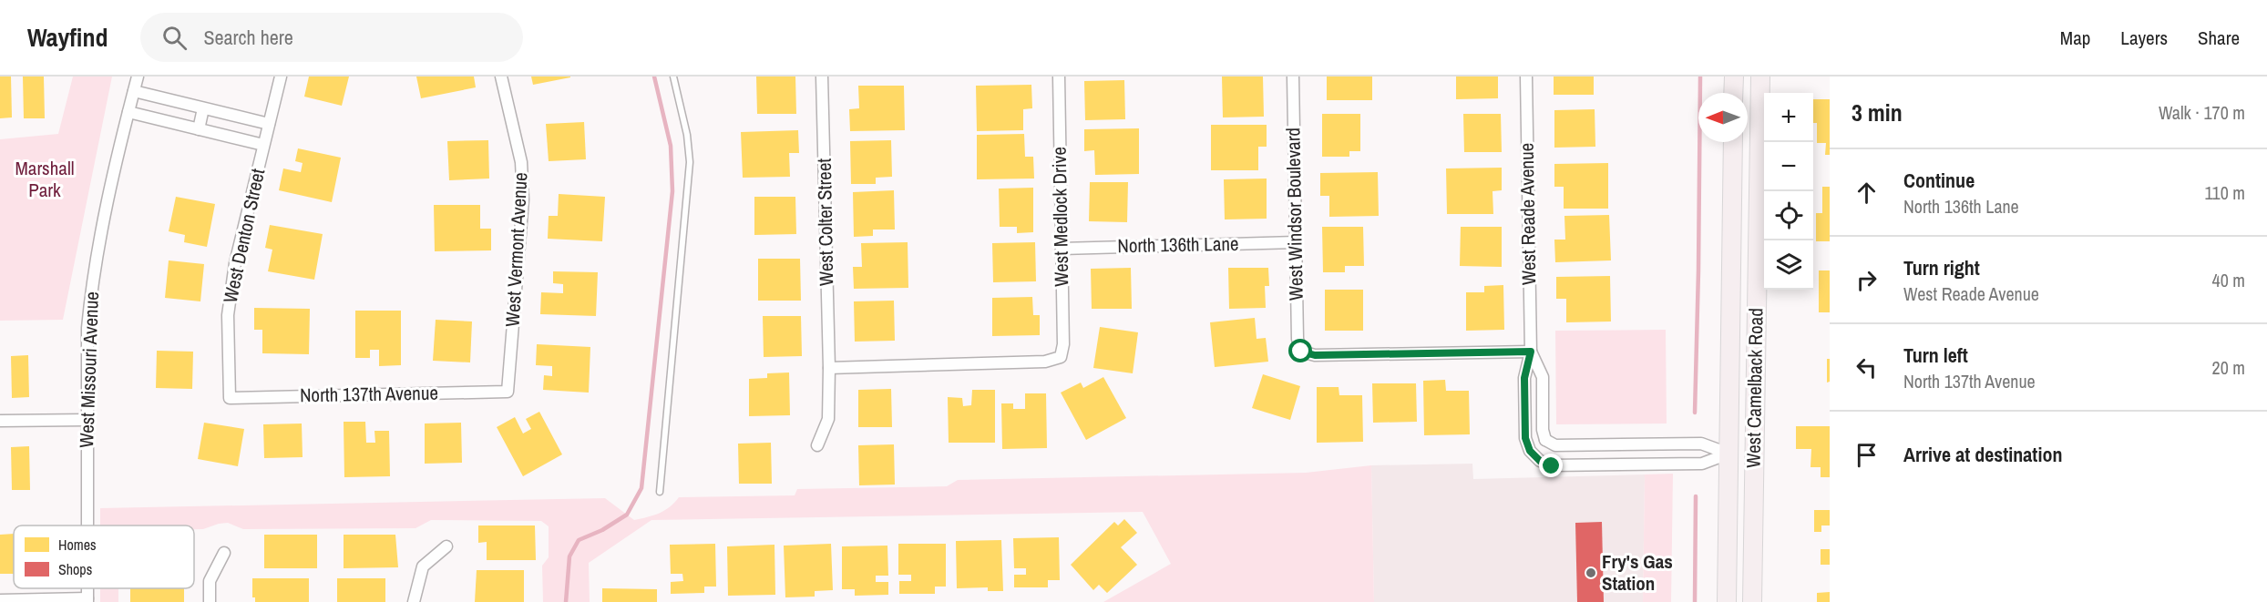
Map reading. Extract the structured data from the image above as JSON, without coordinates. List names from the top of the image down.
{
  "streets": {
    "main road": ["West Camelback Road"],
    "street": [
      "West Windsor Boulevard",
      "West Reade Avenue",
      "West Medlock Drive",
      "West Colter Street",
      "West Denton Street",
      "North 136th Lane",
      "West Vermont Avenue",
      "West Missouri Avenue",
      "North 137th Avenue"
    ]
  },
  "crossings": [
    ["West Windsor Boulevard", "West Reade Avenue"],
    ["West Windsor Boulevard", "North 136th Lane"],
    ["West Medlock Drive", "West Colter Street"],
    ["West Medlock Drive", "North 136th Lane"],
    ["West Denton Street", "North 137th Avenue"],
    ["West Vermont Avenue", "North 137th Avenue"]
  ],
  "parks": ["Marshall Park"],
  "places": ["Fry's Gas Station"],
  "legend": ["Homes", "Shops"],
  "north": "left",
  "page": {
    "header": "Wayfind",
    "search": "Search here",
    "nav": ["Map", "Layers", "Share"],
    "heading": ["3 min", "Walk · 170 m"],
    "map_buttons": ["+", "−"],
    "list": [
      ["Continue", "North 136th Lane", "110 m"],
      ["Turn right", "West Reade Avenue", "40 m"],
      ["Turn left", "North 137th Avenue", "20 m"],
      "Arrive at destination"
    ]
  }
}
